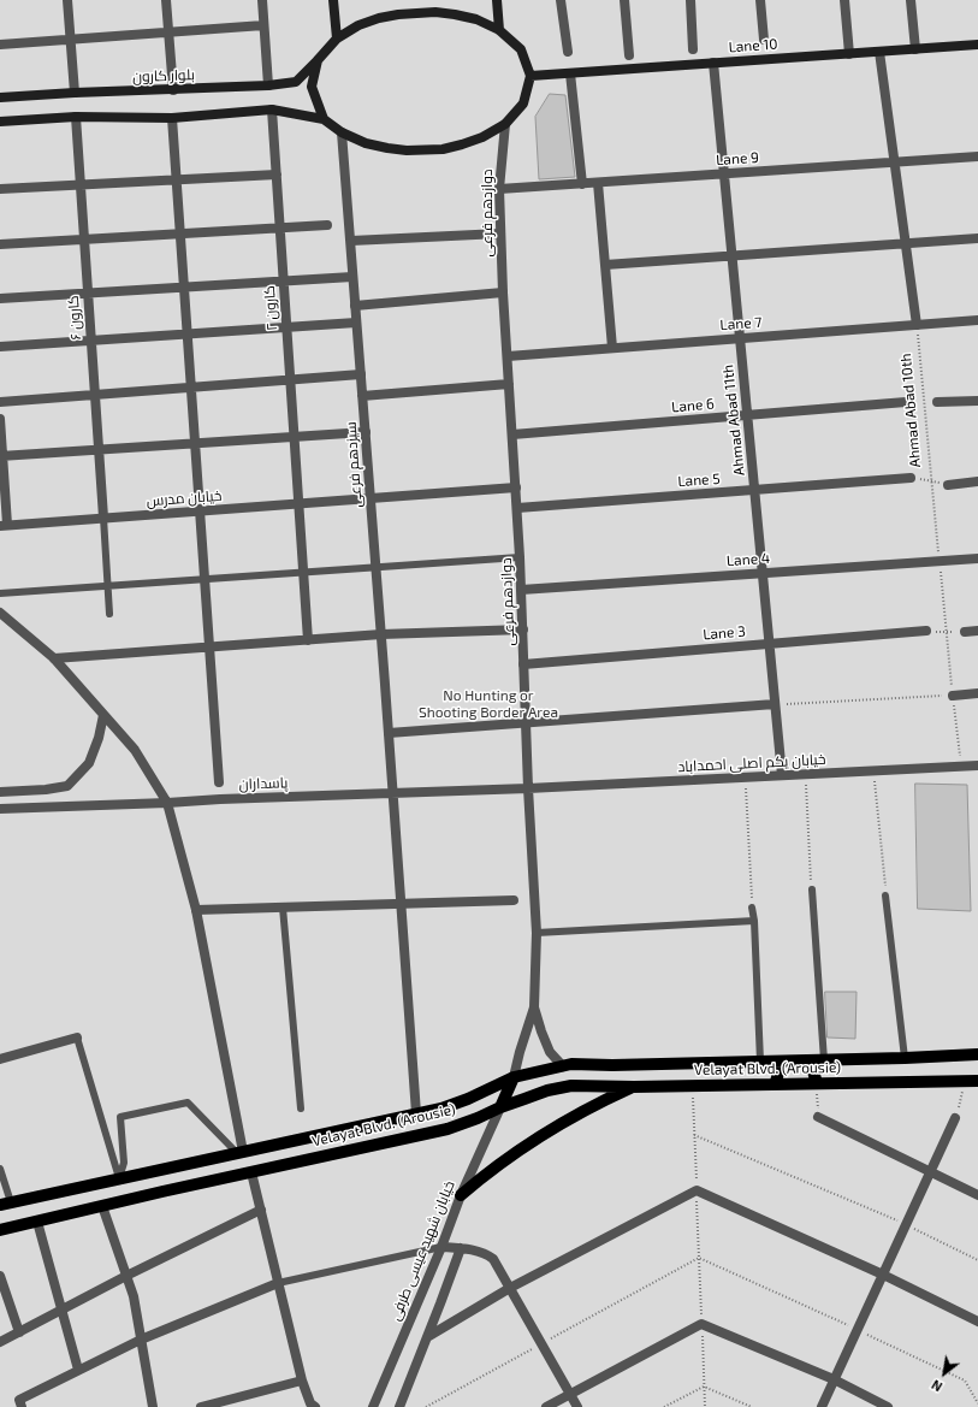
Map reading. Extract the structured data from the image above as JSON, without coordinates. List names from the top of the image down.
{
  "streets": {
    "main road": ["Lane 10", "بلوار کارون", "Velayat Blvd. (Arousie)"],
    "street": [
      "Lane 9",
      "دوازدهم فرعی",
      "کارون ۲",
      "کارون ۶",
      "Lane 7",
      "Lane 6",
      "Ahmad Abad 11th",
      "سیزدهم فرعی",
      "Lane 5",
      "خیابان مدرس",
      "Lane 4",
      "Lane 3",
      "خیابان یکم اصلی احمداباد",
      "پاسداران",
      "خیابان شهید عیسی طرفی"
    ],
    "path": ["Ahmad Abad 10th"]
  },
  "crossings": [
    ["Lane 10", "بلوار کارون"],
    ["Lane 10", "Ahmad Abad 11th"],
    ["Lane 9", "دوازدهم فرعی"],
    ["Lane 9", "Ahmad Abad 11th"],
    ["دوازدهم فرعی", "Lane 7"],
    ["دوازدهم فرعی", "Lane 6"],
    ["دوازدهم فرعی", "Lane 5"],
    ["دوازدهم فرعی", "خیابان مدرس"],
    ["دوازدهم فرعی", "Lane 4"],
    ["دوازدهم فرعی", "Lane 3"],
    ["دوازدهم فرعی", "خیابان یکم اصلی احمداباد"],
    ["دوازدهم فرعی", "پاسداران"],
    ["دوازدهم فرعی", "Velayat Blvd. (Arousie)"],
    ["کارون ۲", "خیابان مدرس"],
    ["کارون ۶", "خیابان مدرس"],
    ["Lane 7", "Ahmad Abad 10th"],
    ["Lane 7", "Ahmad Abad 11th"],
    ["Lane 6", "Ahmad Abad 11th"],
    ["Ahmad Abad 10th", "Lane 4"],
    ["Ahmad Abad 10th", "خیابان یکم اصلی احمداباد"],
    ["Ahmad Abad 11th", "Lane 5"],
    ["Ahmad Abad 11th", "Lane 4"],
    ["Ahmad Abad 11th", "Lane 3"],
    ["Ahmad Abad 11th", "خیابان یکم اصلی احمداباد"],
    ["سیزدهم فرعی", "خیابان مدرس"],
    ["سیزدهم فرعی", "پاسداران"],
    ["سیزدهم فرعی", "Velayat Blvd. (Arousie)"],
    ["خیابان یکم اصلی احمداباد", "پاسداران"],
    ["Velayat Blvd. (Arousie)", "خیابان شهید عیسی طرفی"]
  ],
  "parks": ["No Hunting or Shooting Border Area"],
  "north": "bottom left"
}
